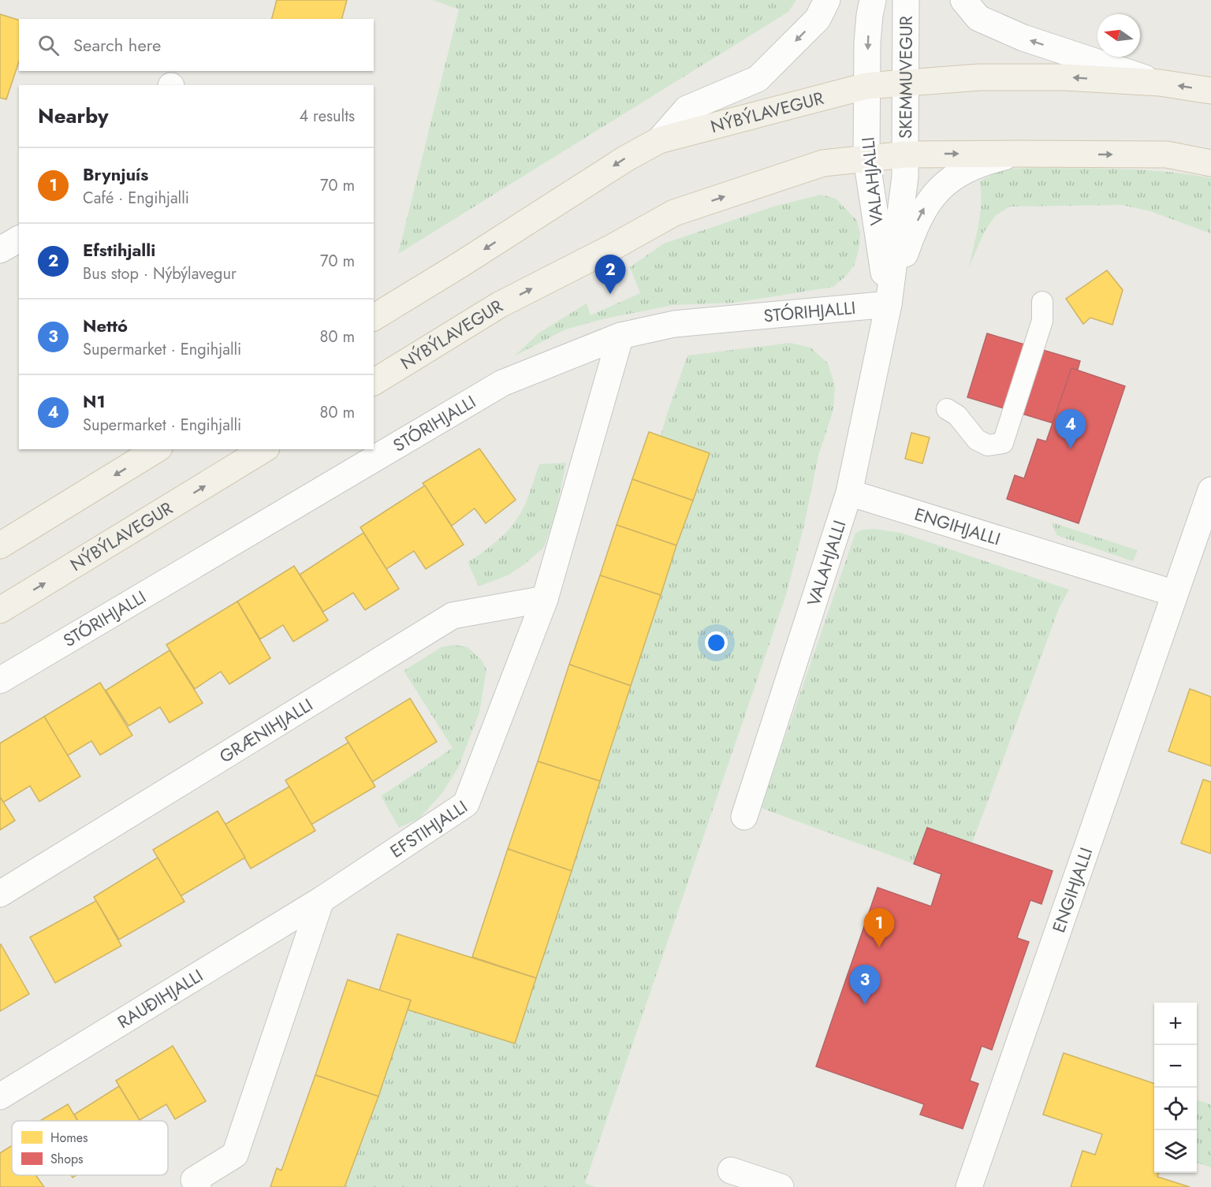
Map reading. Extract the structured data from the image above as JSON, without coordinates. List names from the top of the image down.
{
  "streets": {
    "main road": ["NÝBÝLAVEGUR"],
    "street": [
      "SKEMMUVEGUR",
      "VALAHJALLI",
      "STÓRIHJALLI",
      "ENGIHJALLI",
      "GRÆNIHJALLI",
      "EFSTIHJALLI",
      "RAUÐIHJALLI"
    ]
  },
  "crossings": [
    ["SKEMMUVEGUR", "NÝBÝLAVEGUR"],
    ["SKEMMUVEGUR", "VALAHJALLI"],
    ["NÝBÝLAVEGUR", "VALAHJALLI"],
    ["NÝBÝLAVEGUR", "STÓRIHJALLI"],
    ["VALAHJALLI", "STÓRIHJALLI"],
    ["VALAHJALLI", "ENGIHJALLI"],
    ["STÓRIHJALLI", "EFSTIHJALLI"],
    ["GRÆNIHJALLI", "EFSTIHJALLI"],
    ["EFSTIHJALLI", "RAUÐIHJALLI"]
  ],
  "legend": ["Homes", "Shops"],
  "north": "left",
  "page": {
    "search": "Search here",
    "heading": ["Nearby", "4 results"],
    "list": [
      {
        "mark": "1",
        "name": "Brynjuís",
        "note": "Café · Engihjalli",
        "value": "70 m"
      },
      {
        "mark": "2",
        "name": "Efstihjalli",
        "note": "Bus stop · Nýbýlavegur",
        "value": "70 m"
      },
      {
        "mark": "3",
        "name": "Nettó",
        "note": "Supermarket · Engihjalli",
        "value": "80 m"
      },
      {
        "mark": "4",
        "name": "N1",
        "note": "Supermarket · Engihjalli",
        "value": "80 m"
      }
    ],
    "pins": [
      "2",
      "4",
      "1",
      "3"
    ],
    "map_buttons": ["+", "−"]
  }
}
